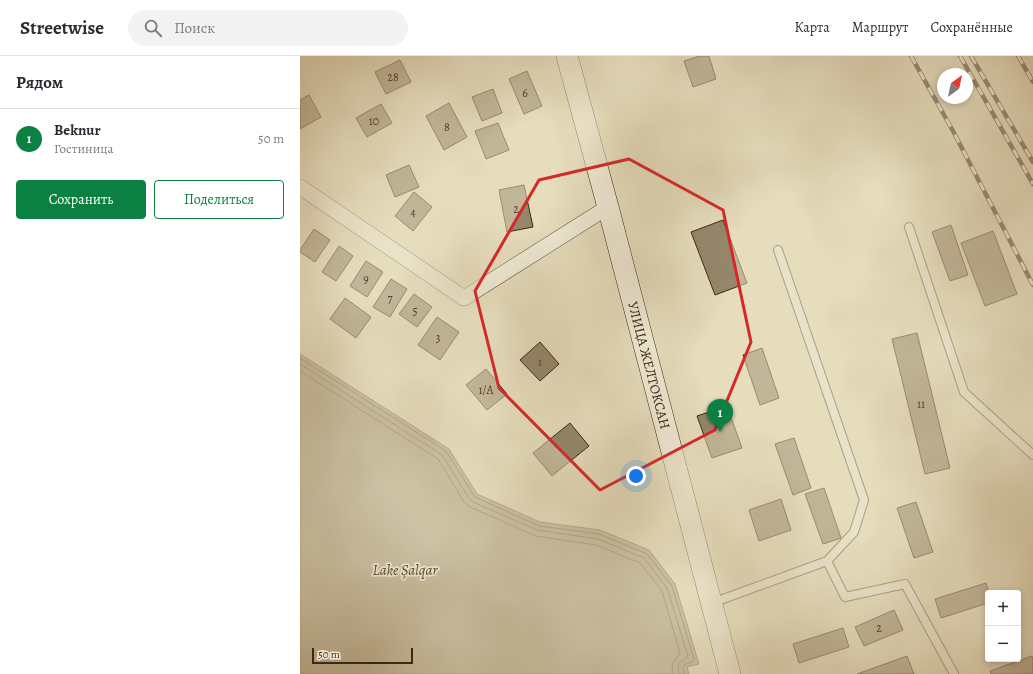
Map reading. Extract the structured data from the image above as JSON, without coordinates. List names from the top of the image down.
{
  "streets": {
    "main road": ["УЛИЦА ЖЕЛТОКСАН"]
  },
  "water": ["Lake Şalqar"],
  "house_numbers": [
    "28",
    "6",
    "10",
    "8",
    "2",
    "4",
    "9",
    "7",
    "5",
    "3",
    "1",
    "1/А",
    "11",
    "2"
  ],
  "scale_bar": "50 m",
  "north": "top right",
  "page": {
    "header": "Streetwise",
    "search": "Поиск",
    "nav": ["Карта", "Маршрут", "Сохранённые"],
    "heading": "Рядом",
    "list": [
      {
        "mark": "1",
        "name": "Beknur",
        "note": "Гостиница",
        "value": "50 m"
      }
    ],
    "buttons": ["Сохранить", "Поделиться"],
    "pins": "1",
    "map_buttons": ["+", "−"],
    "scale": "50 m"
  }
}
